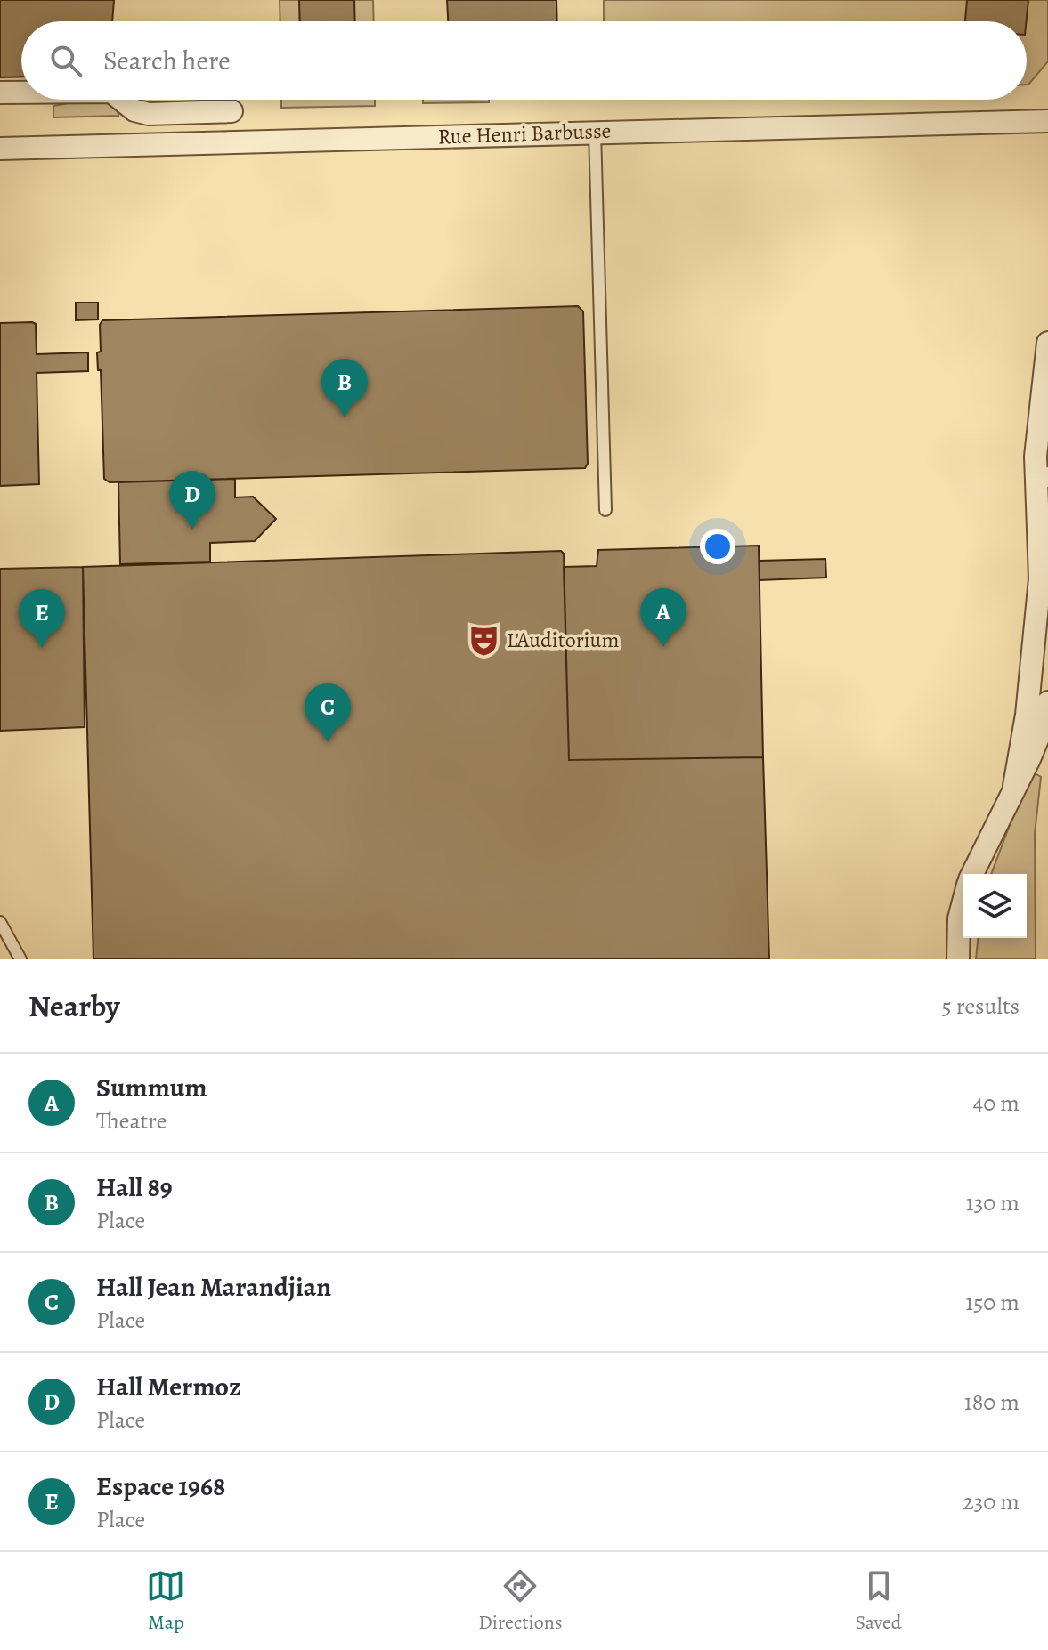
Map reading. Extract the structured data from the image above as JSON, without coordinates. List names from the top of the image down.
{
  "streets": {
    "street": ["Rue Henri Barbusse"]
  },
  "places": {
    "theatre": ["L'Auditorium"]
  },
  "page": {
    "search": "Search here",
    "pins": [
      "B",
      "D",
      "A",
      "E",
      "C"
    ],
    "heading": ["Nearby", "5 results"],
    "list": [
      {
        "mark": "A",
        "name": "Summum",
        "note": "Theatre",
        "value": "40 m"
      },
      {
        "mark": "B",
        "name": "Hall 89",
        "note": "Place",
        "value": "130 m"
      },
      {
        "mark": "C",
        "name": "Hall Jean Marandjian",
        "note": "Place",
        "value": "150 m"
      },
      {
        "mark": "D",
        "name": "Hall Mermoz",
        "note": "Place",
        "value": "180 m"
      },
      {
        "mark": "E",
        "name": "Espace 1968",
        "note": "Place",
        "value": "230 m"
      }
    ],
    "nav": ["Map", "Directions", "Saved"]
  }
}
